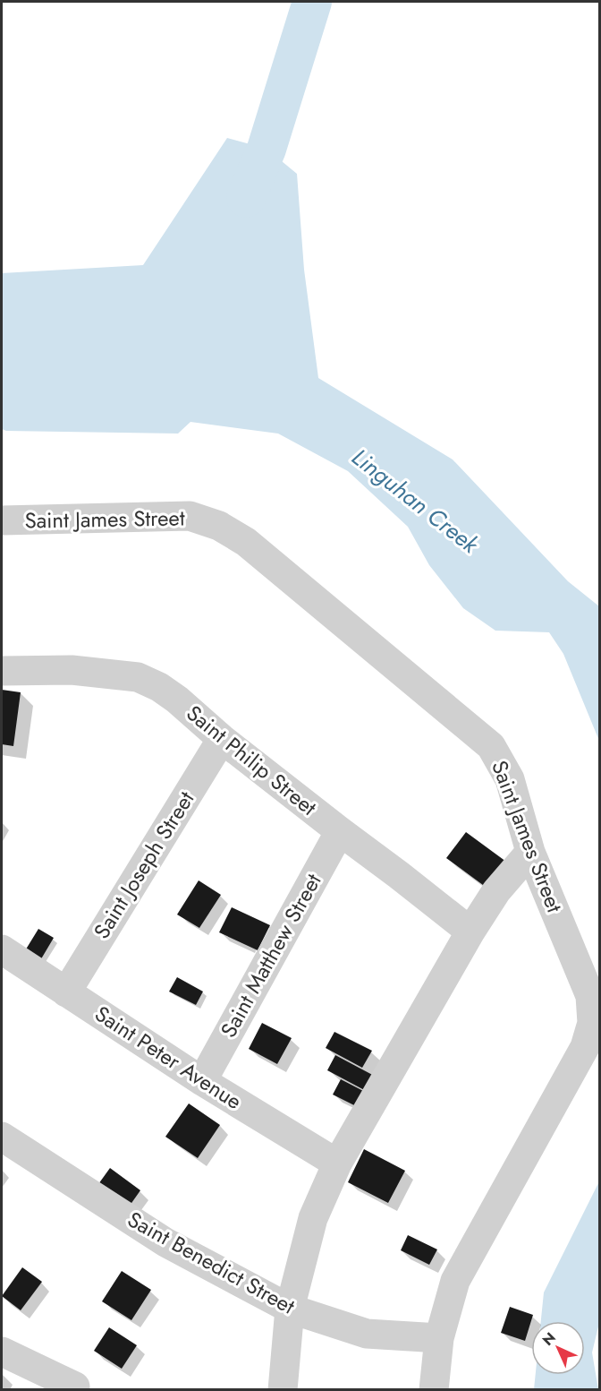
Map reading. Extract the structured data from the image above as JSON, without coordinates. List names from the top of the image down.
{
  "streets": {
    "street": [
      "Saint James Street",
      "Saint Philip Street",
      "Saint Joseph Street",
      "Saint Matthew Street",
      "Saint Peter Avenue",
      "Saint Benedict Street"
    ]
  },
  "crossings": [
    ["Saint James Street", "Saint Benedict Street"],
    ["Saint Philip Street", "Saint Joseph Street"],
    ["Saint Philip Street", "Saint Matthew Street"],
    ["Saint Joseph Street", "Saint Peter Avenue"],
    ["Saint Matthew Street", "Saint Peter Avenue"]
  ],
  "water": ["Linguhan Creek"],
  "north": "top left"
}
